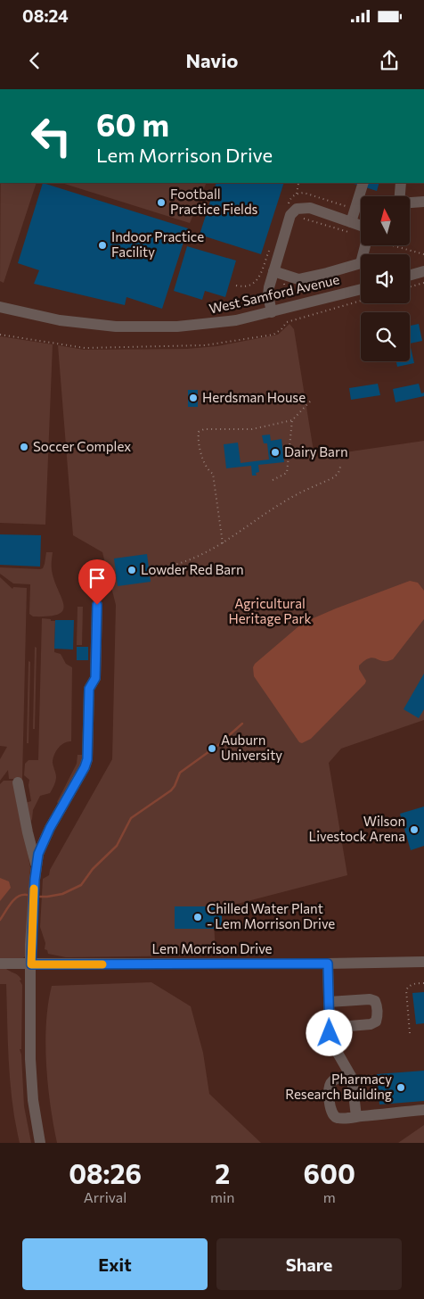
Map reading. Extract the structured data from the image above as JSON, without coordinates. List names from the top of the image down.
{
  "streets": {
    "street": ["West Samford Avenue", "Lem Morrison Drive"]
  },
  "parks": ["Agricultural Heritage Park"],
  "places": [
    "Football Practice Fields",
    "Indoor Practice Facility",
    "Herdsman House",
    "Soccer Complex",
    "Dairy Barn",
    "Lowder Red Barn",
    "Auburn University",
    "Wilson Livestock Arena",
    "Chilled Water Plant - Lem Morrison Drive",
    "Pharmacy Research Building"
  ],
  "north": "top",
  "page": {
    "status": "08:24",
    "header": "Navio",
    "turn": ["60 m", "Lem Morrison Drive"],
    "eta": [
      "08:26",
      "Arrival",
      "2",
      "min",
      "600",
      "m"
    ],
    "buttons": ["Exit", "Share"]
  }
}
